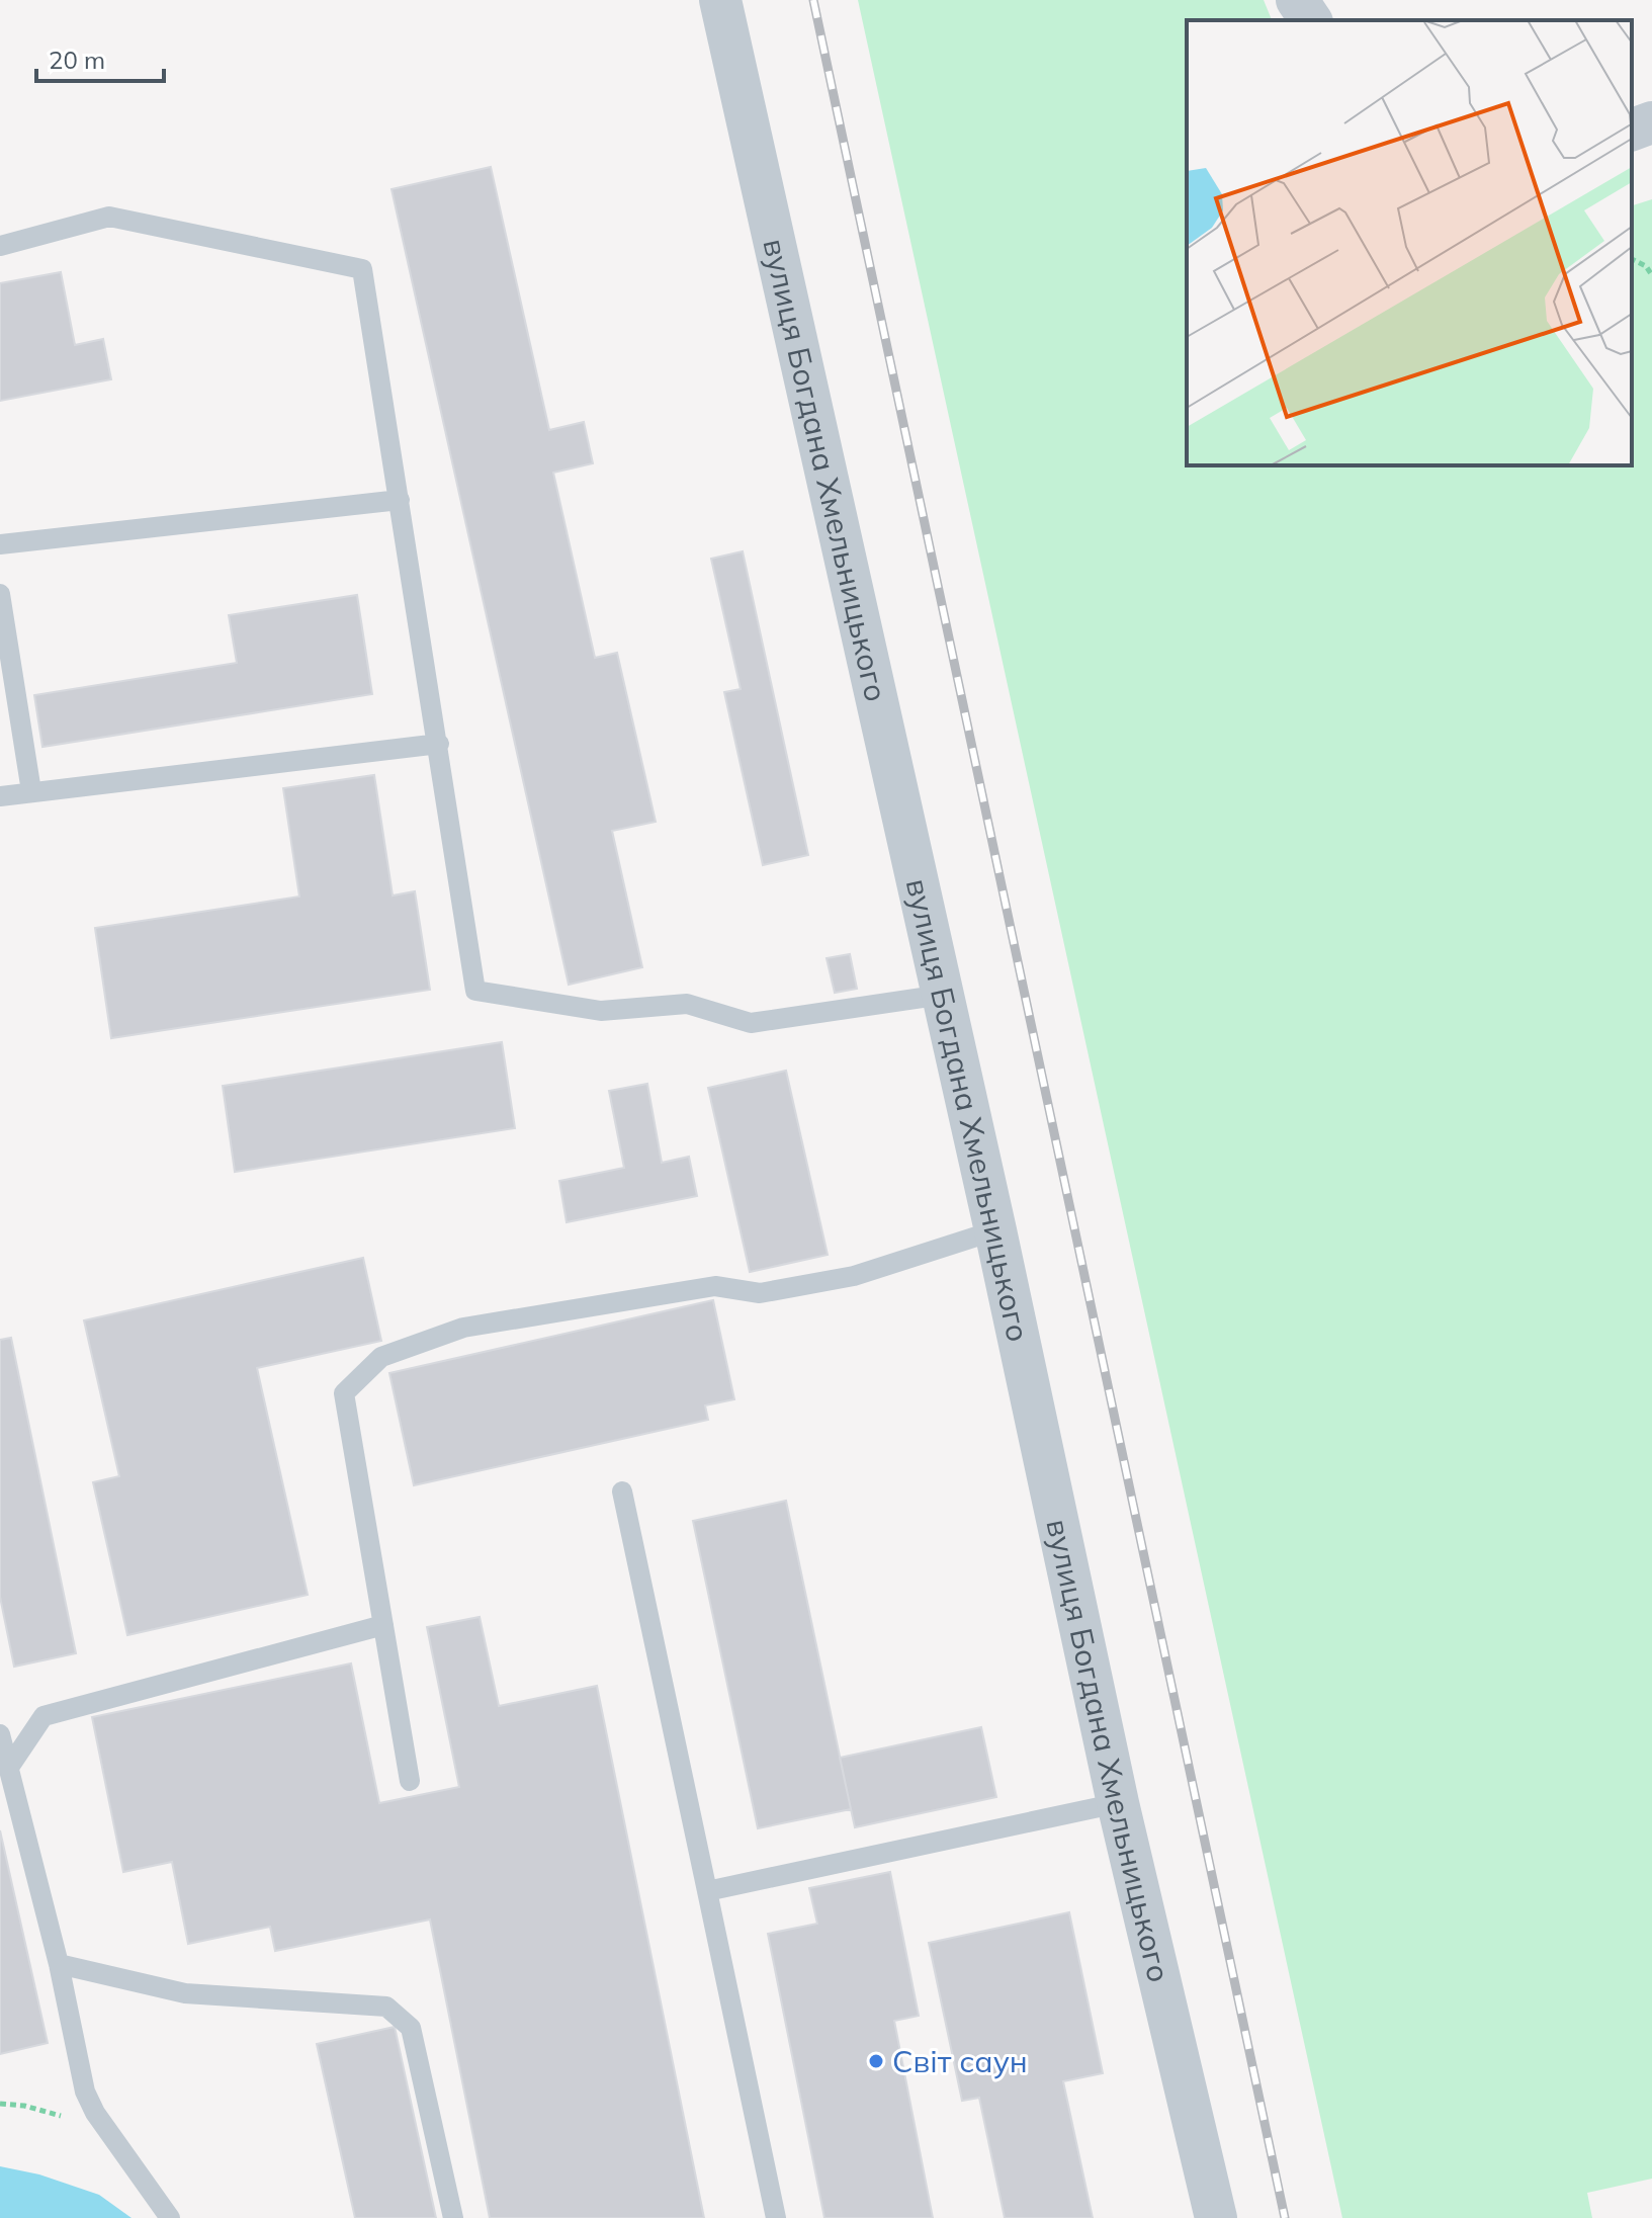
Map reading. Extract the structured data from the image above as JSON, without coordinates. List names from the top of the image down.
{
  "streets": {
    "street": ["вулиця Богдана Хмельницького"]
  },
  "places": ["Світ саун"],
  "scale_bar": "20 m"
}
